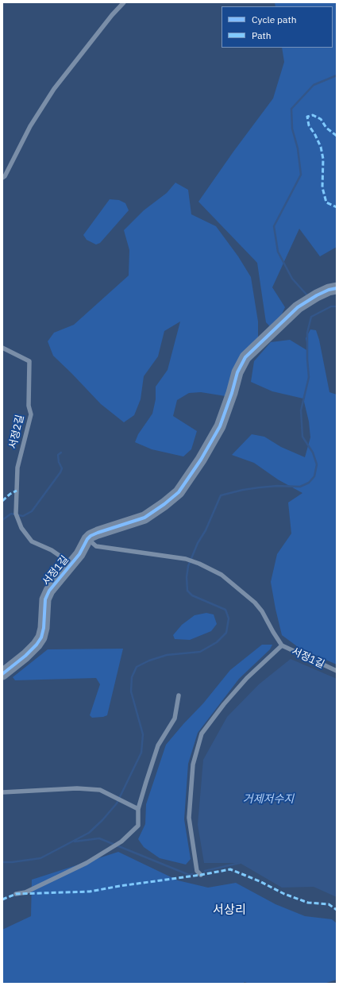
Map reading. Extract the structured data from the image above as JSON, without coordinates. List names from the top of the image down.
{
  "streets": {
    "street": ["서정1길"],
    "lane": ["서정2길"]
  },
  "crossings": [
    ["서정2길", "서정1길"]
  ],
  "districts": ["서상리"],
  "water": ["거제저수지"],
  "legend": ["Cycle path", "Path"]
}
